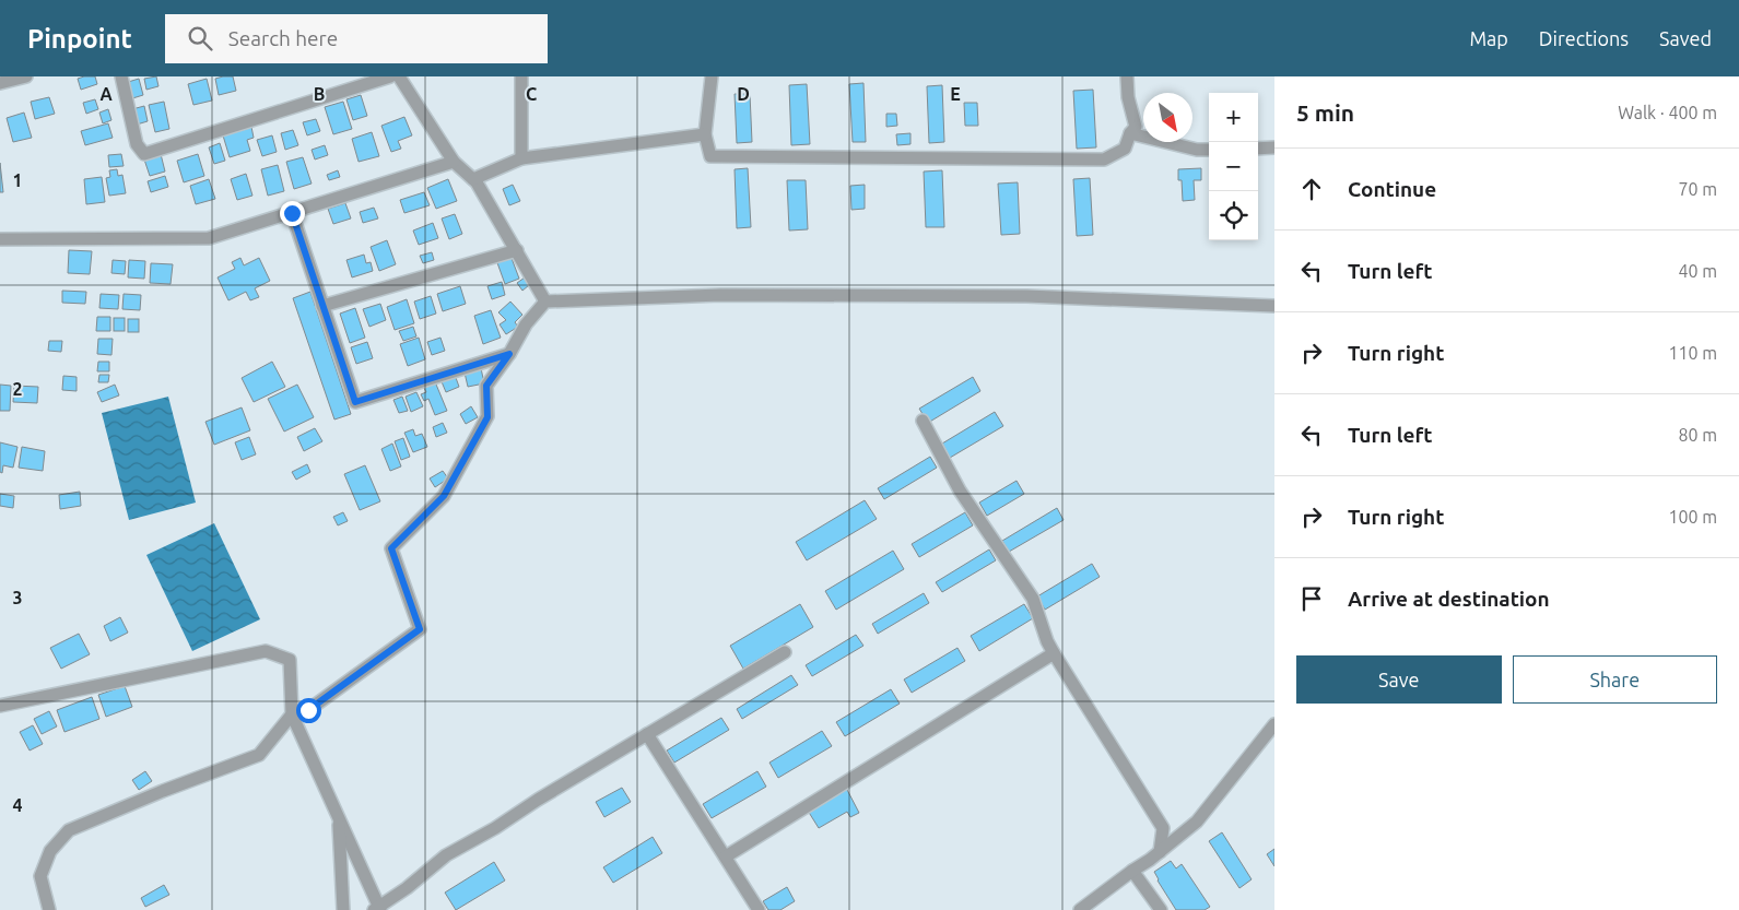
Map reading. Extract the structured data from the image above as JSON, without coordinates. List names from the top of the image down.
{
  "north": "bottom right",
  "page": {
    "header": "Pinpoint",
    "search": "Search here",
    "nav": ["Map", "Directions", "Saved"],
    "heading": ["5 min", "Walk · 400 m"],
    "map_buttons": ["+", "−"],
    "list": [
      ["Continue", "70 m"],
      ["Turn left", "40 m"],
      ["Turn right", "110 m"],
      ["Turn left", "80 m"],
      ["Turn right", "100 m"],
      "Arrive at destination"
    ],
    "buttons": ["Save", "Share"]
  },
  "grid": {
    "columns": [
      "A",
      "B",
      "C",
      "D",
      "E"
    ],
    "rows": [
      "1",
      "2",
      "3",
      "4"
    ]
  }
}
